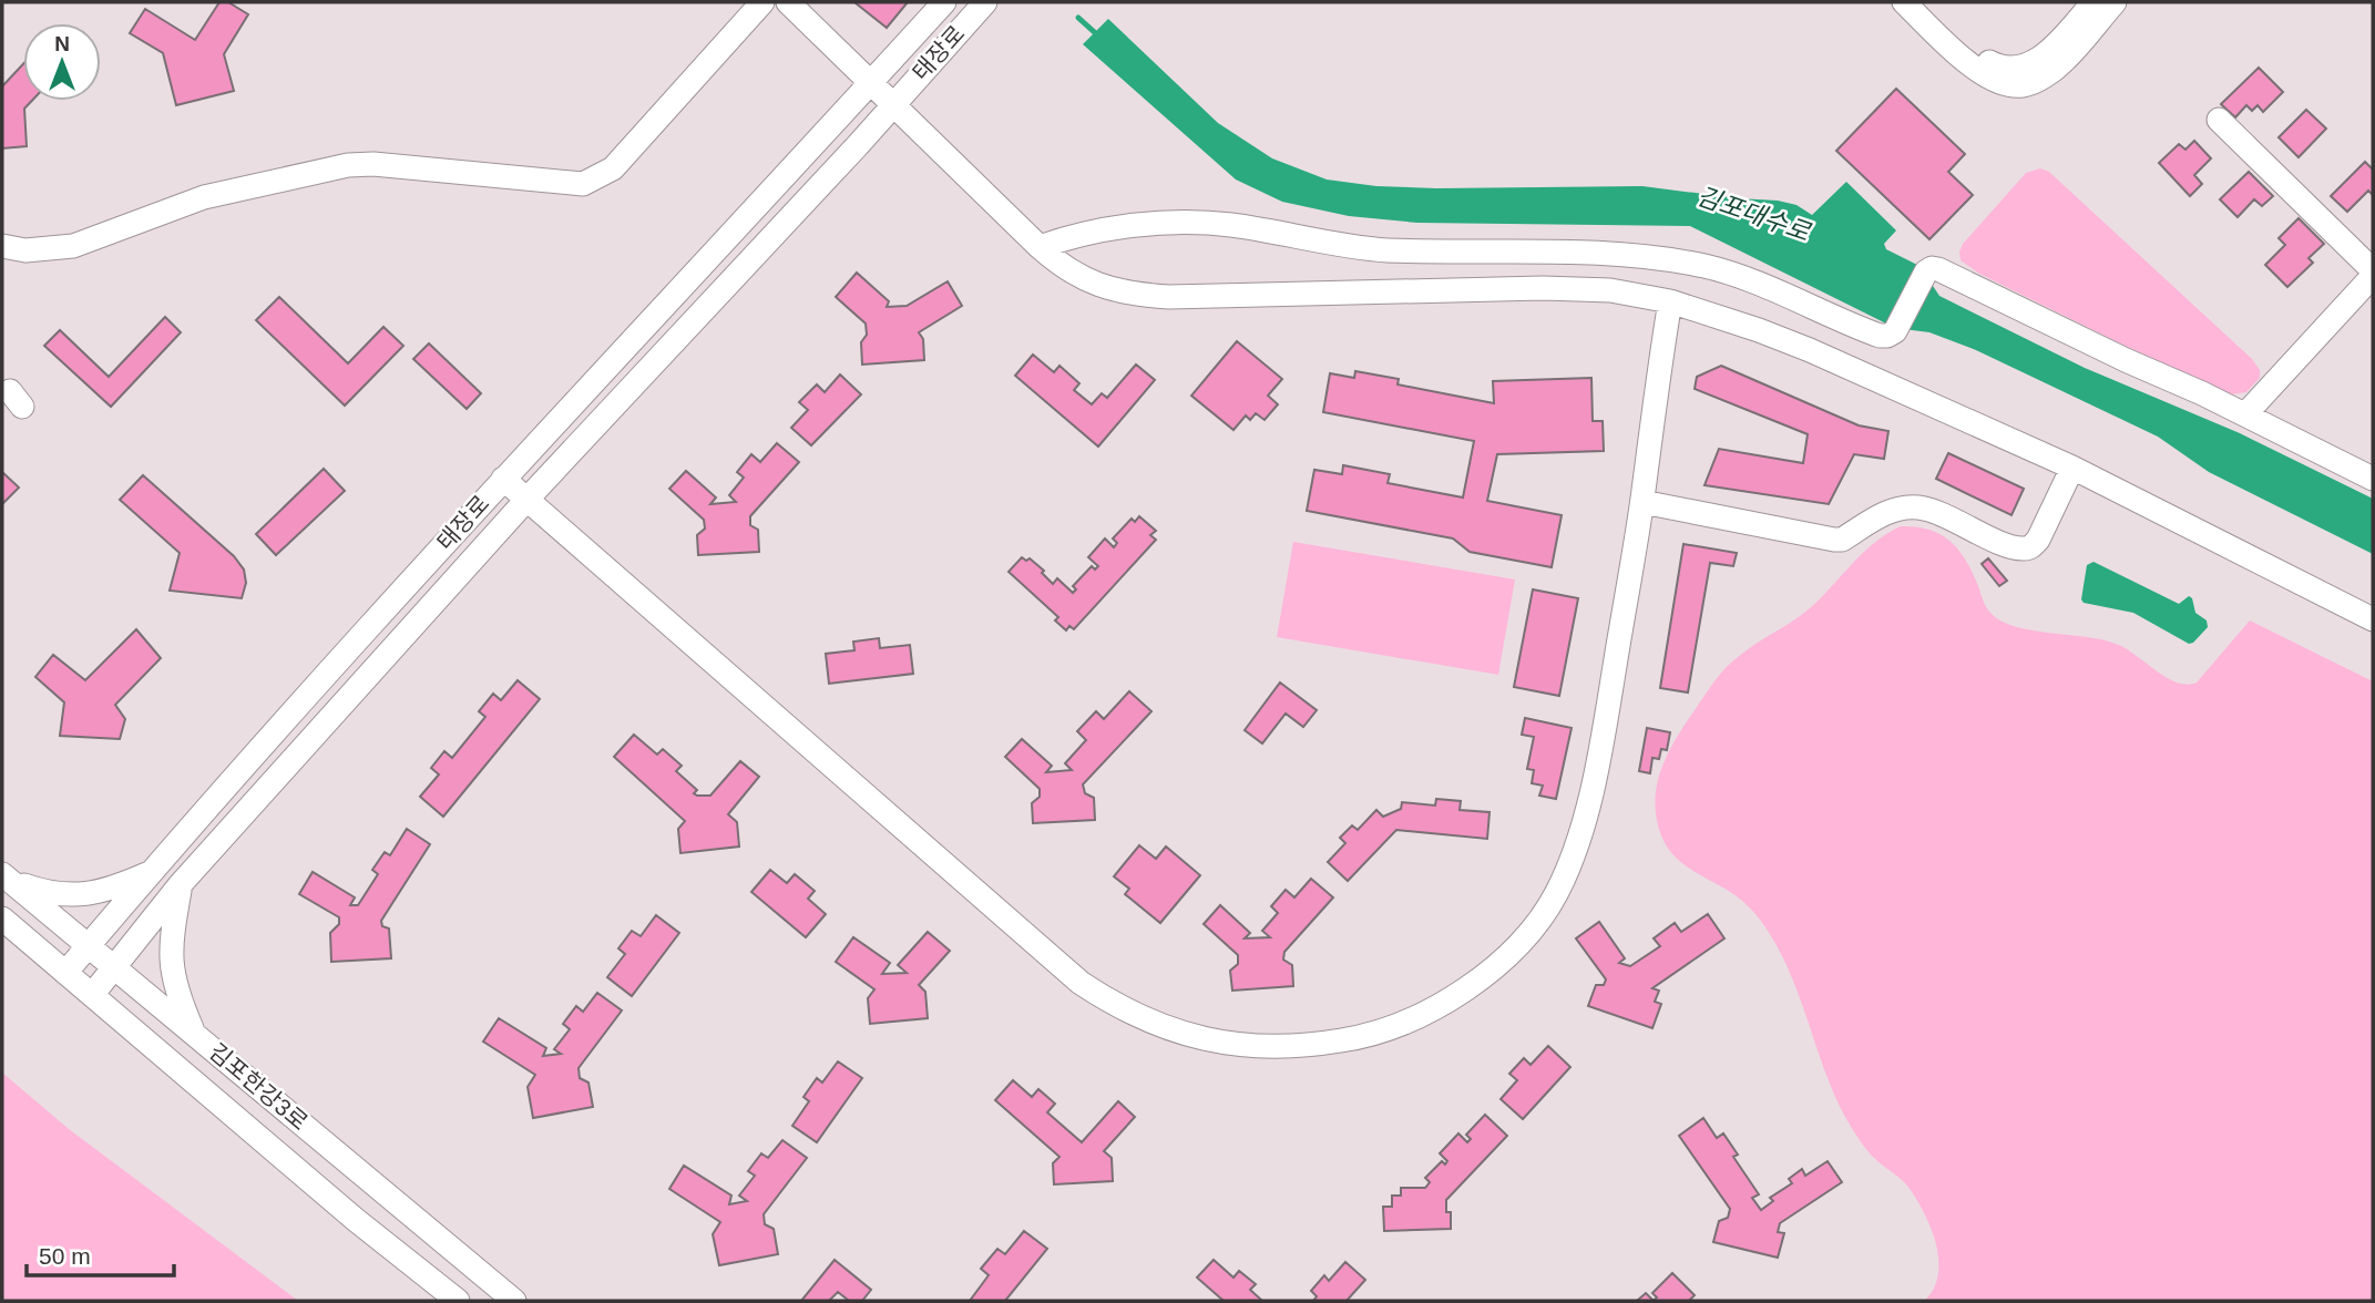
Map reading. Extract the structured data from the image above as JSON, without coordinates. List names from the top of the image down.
{
  "streets": {
    "street": ["태장로", "김포한강3로"]
  },
  "crossings": [
    ["태장로", "김포한강3로"]
  ],
  "water": ["김포대수로"],
  "scale_bar": "50 m",
  "north": "top"
}
